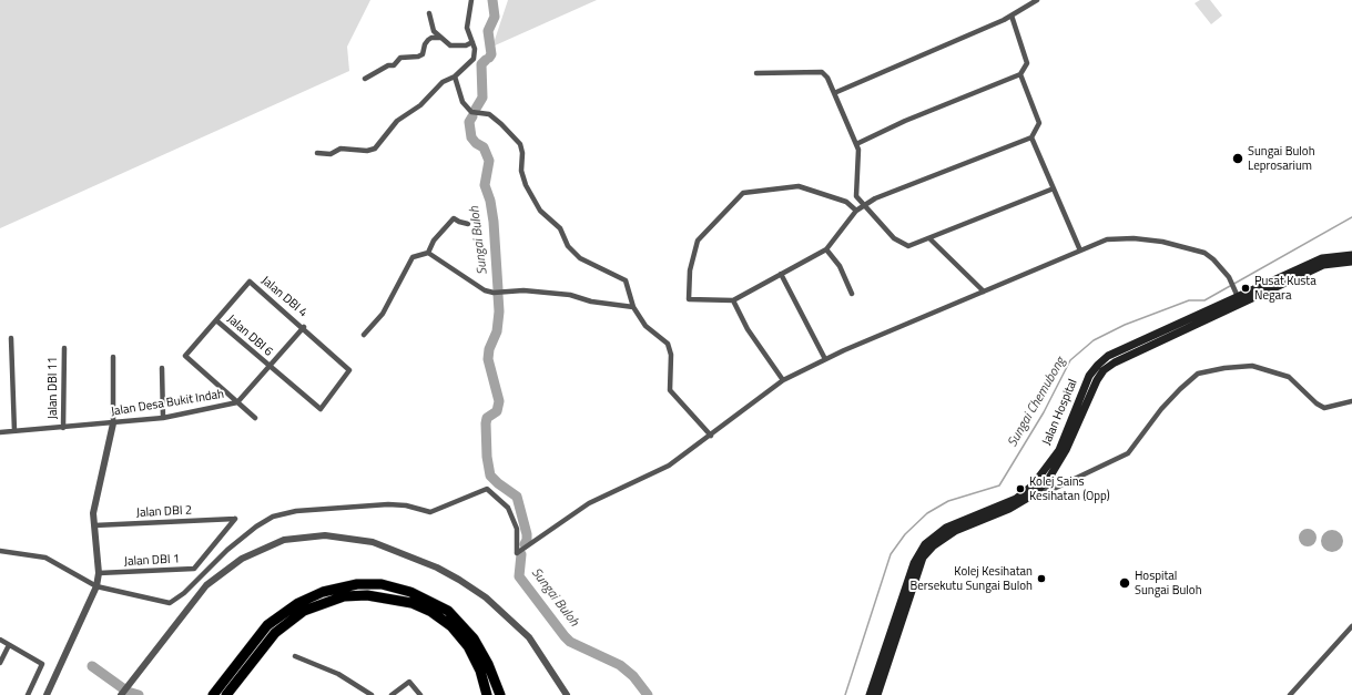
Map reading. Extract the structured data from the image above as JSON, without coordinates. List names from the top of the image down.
{
  "streets": {
    "main road": ["Jalan Hospital"],
    "street": [
      "Jalan DBI 4",
      "Jalan DBI 6",
      "Jalan DBI 11",
      "Jalan Desa Bukit Indah",
      "Jalan DBI 2",
      "Jalan DBI 1"
    ]
  },
  "crossings": [
    ["Jalan DBI 4", "Jalan DBI 6"],
    ["Jalan DBI 4", "Jalan Desa Bukit Indah"],
    ["Jalan DBI 6", "Jalan Desa Bukit Indah"],
    ["Jalan DBI 11", "Jalan Desa Bukit Indah"],
    ["Jalan DBI 2", "Jalan DBI 1"]
  ],
  "water": ["Sungai Buloh", "Sungai Chemubong"],
  "places": [
    "Sungai Buloh Leprosarium",
    "Pusat Kusta Negara",
    "Kolej Sains Kesihatan (Opp)",
    "Kolej Kesihatan Bersekutu Sungai Buloh",
    "Hospital Sungai Buloh"
  ]
}
